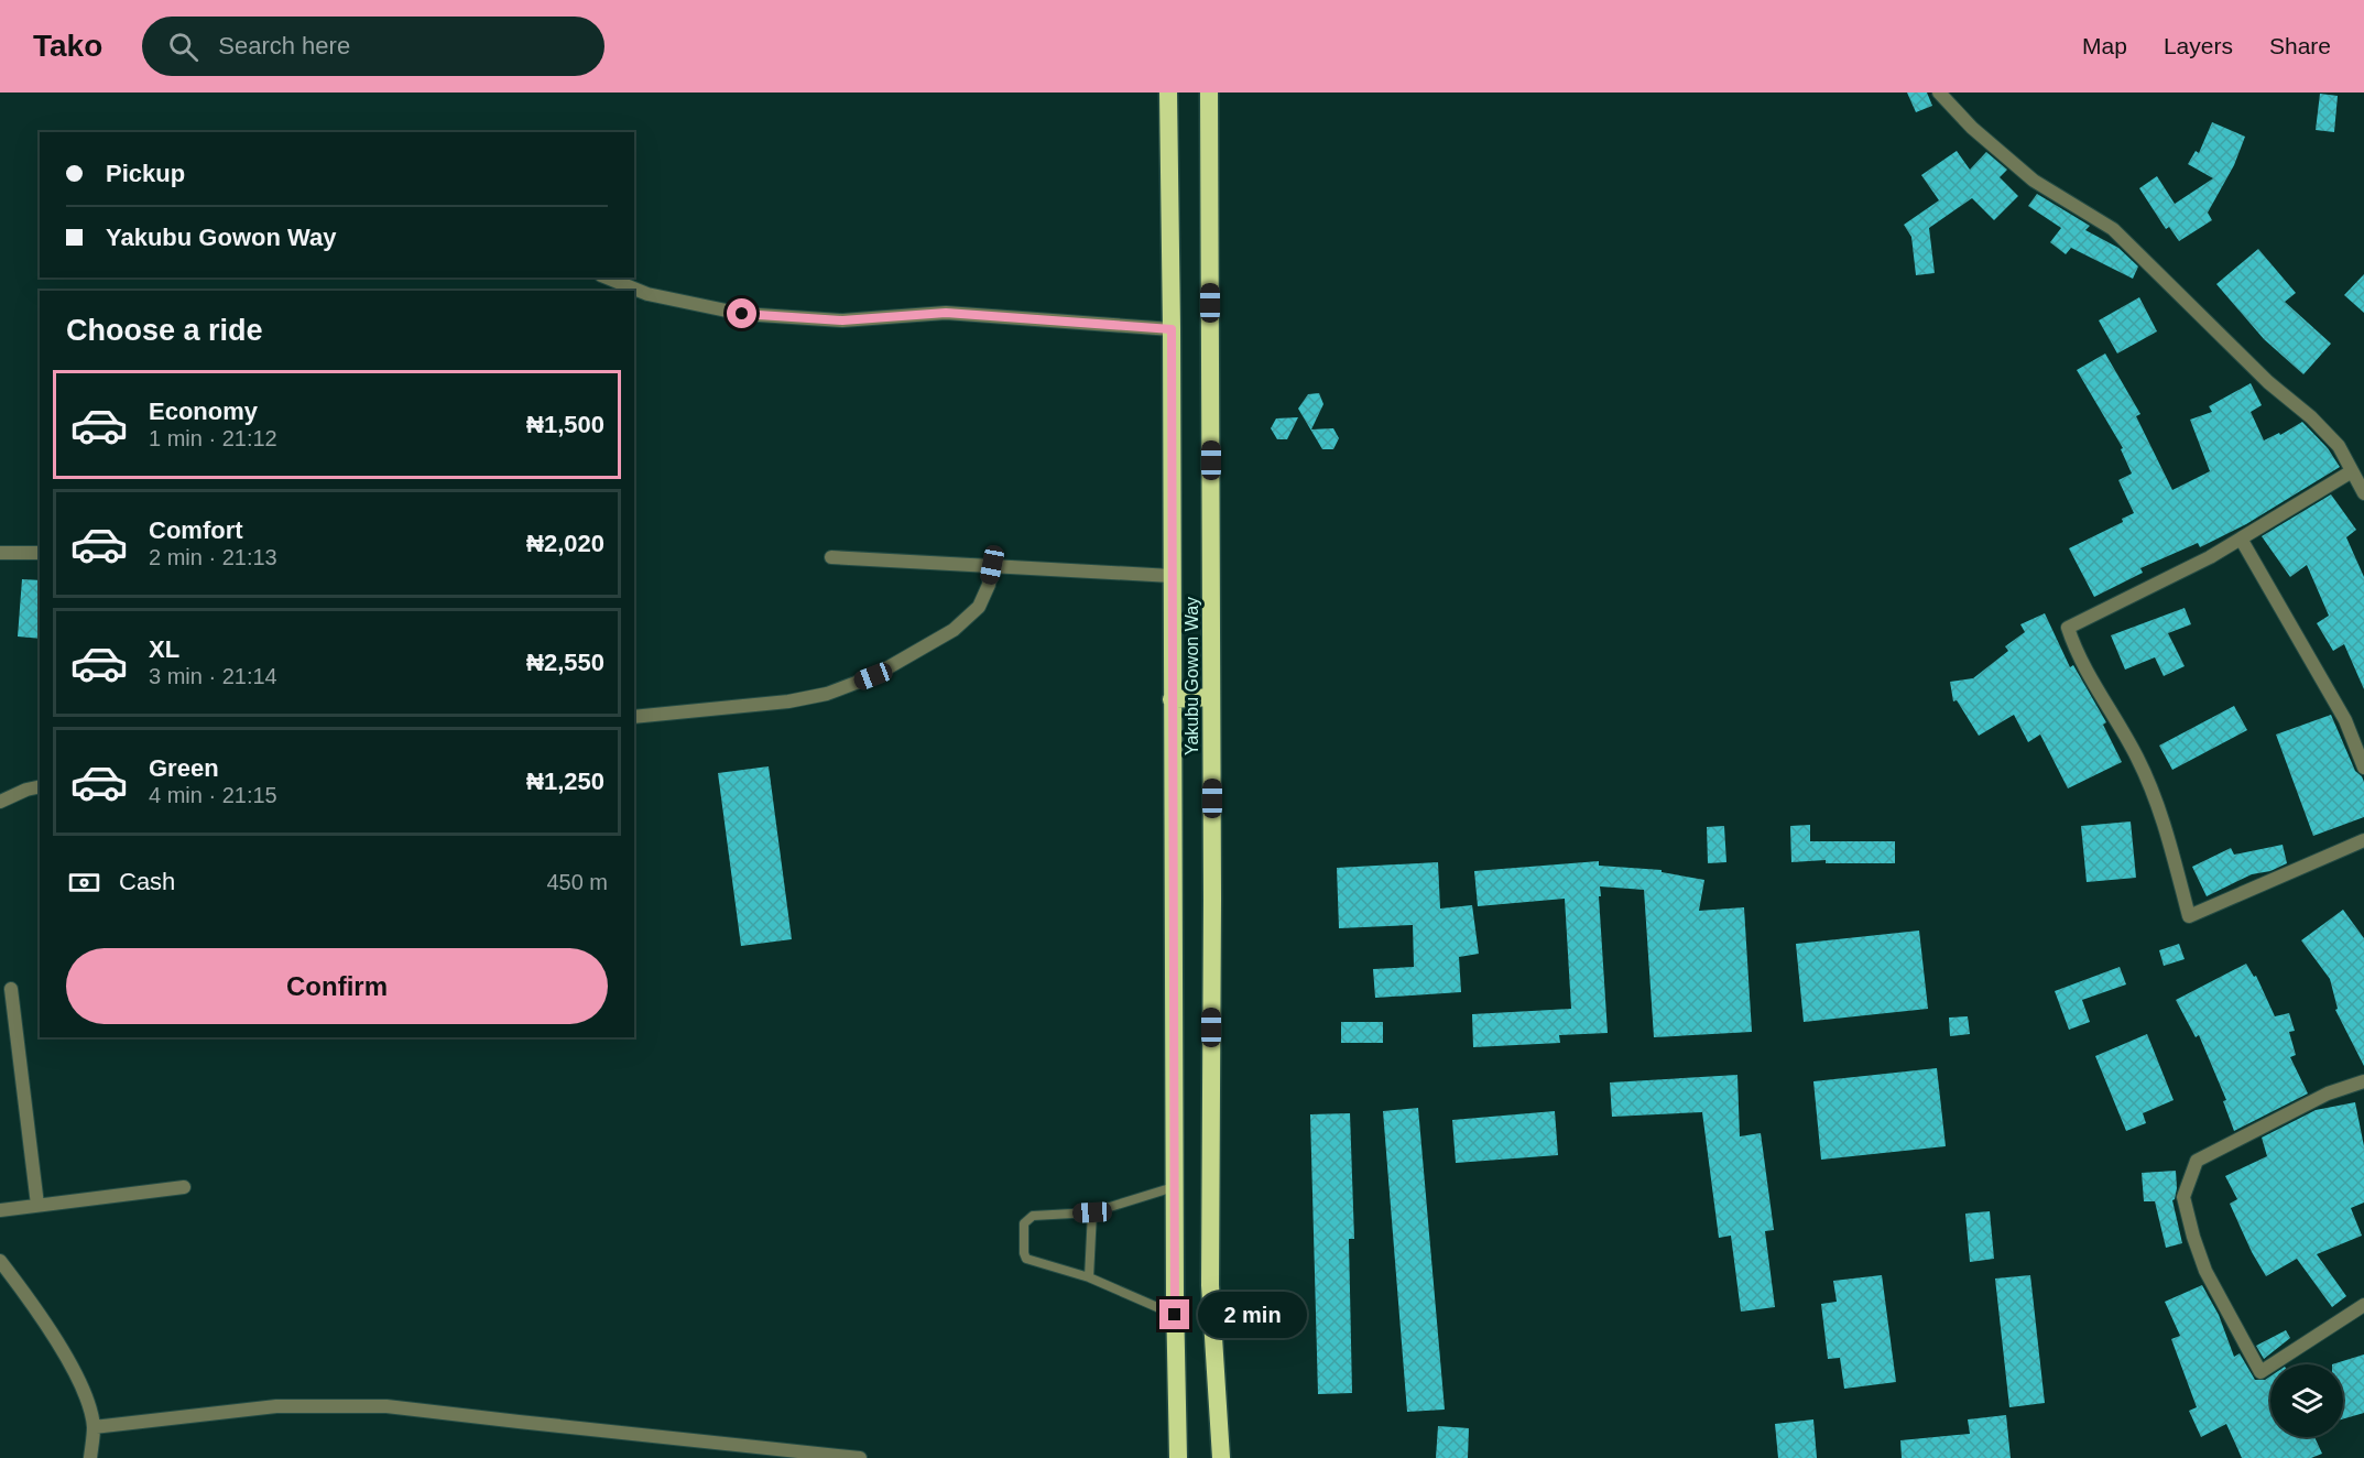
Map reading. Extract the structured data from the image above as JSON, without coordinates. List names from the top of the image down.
{
  "streets": {
    "highway": ["Yakubu Gowon Way"]
  },
  "page": {
    "header": "Tako",
    "search": "Search here",
    "nav": ["Map", "Layers", "Share"],
    "banner": ["Pickup", "Yakubu Gowon Way"],
    "heading": "Choose a ride",
    "list": [
      {
        "name": "Economy",
        "note": "1 min · 21:12",
        "value": "₦1,500"
      },
      {
        "name": "Comfort",
        "note": "2 min · 21:13",
        "value": "₦2,020"
      },
      {
        "name": "XL",
        "note": "3 min · 21:14",
        "value": "₦2,550"
      },
      {
        "name": "Green",
        "note": "4 min · 21:15",
        "value": "₦1,250"
      }
    ],
    "pay": ["Cash", "450 m"],
    "buttons": "Confirm",
    "bubble": "2 min"
  }
}
